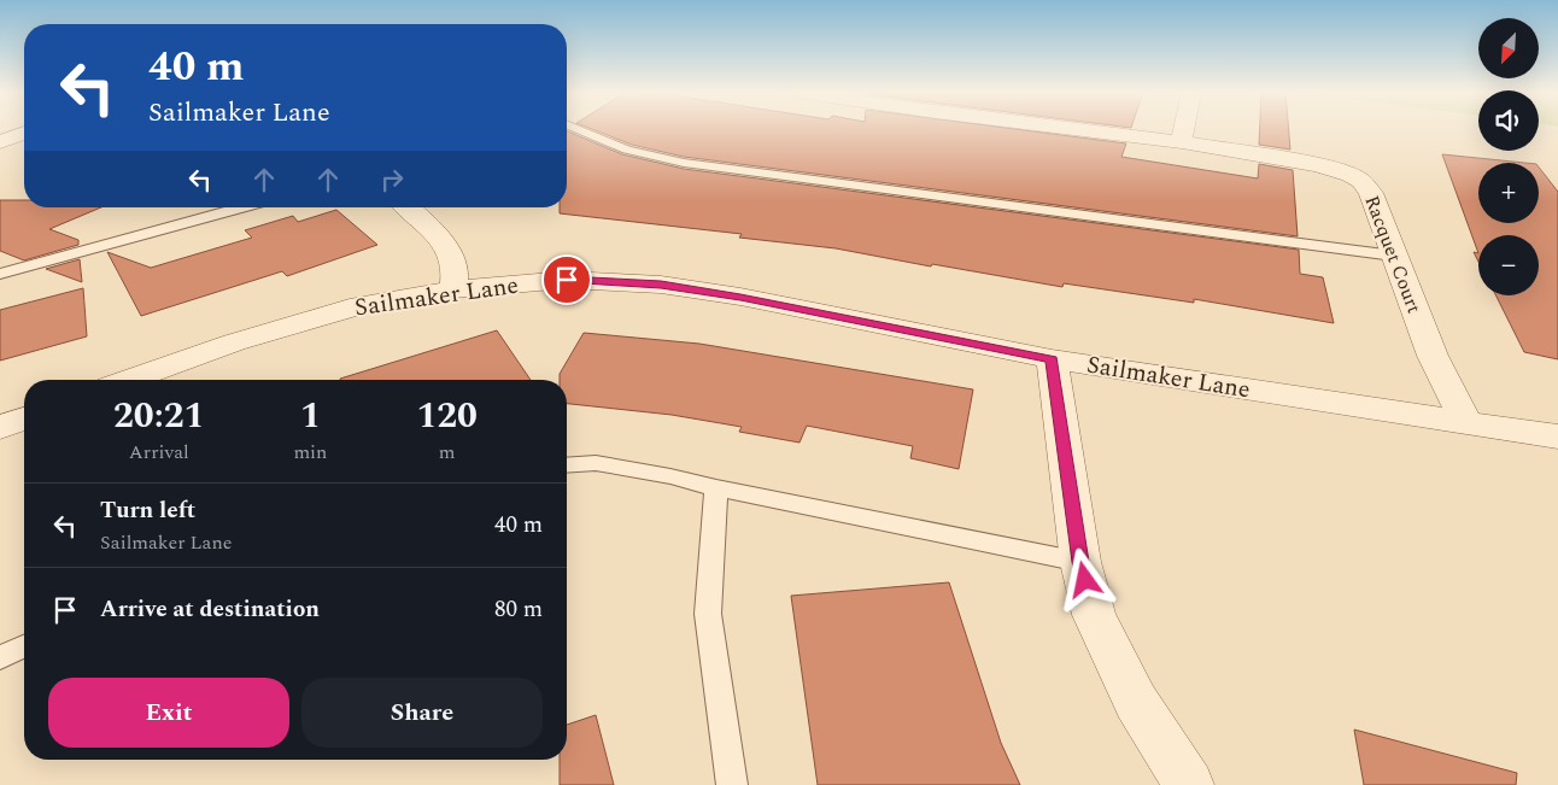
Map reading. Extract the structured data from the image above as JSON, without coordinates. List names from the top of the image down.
{
  "streets": {
    "street": ["Racquet Court", "Sailmaker Lane"]
  },
  "crossings": [
    ["Racquet Court", "Sailmaker Lane"]
  ],
  "north": "bottom left",
  "page": {
    "map_buttons": ["+", "−"],
    "turn": ["40 m", "Sailmaker Lane"],
    "eta": [
      "20:21",
      "Arrival",
      "1",
      "min",
      "120",
      "m"
    ],
    "list": [
      {
        "name": "Turn left",
        "note": "Sailmaker Lane",
        "value": "40 m"
      },
      {
        "name": "Arrive at destination",
        "value": "80 m"
      }
    ],
    "buttons": ["Exit", "Share"]
  }
}
